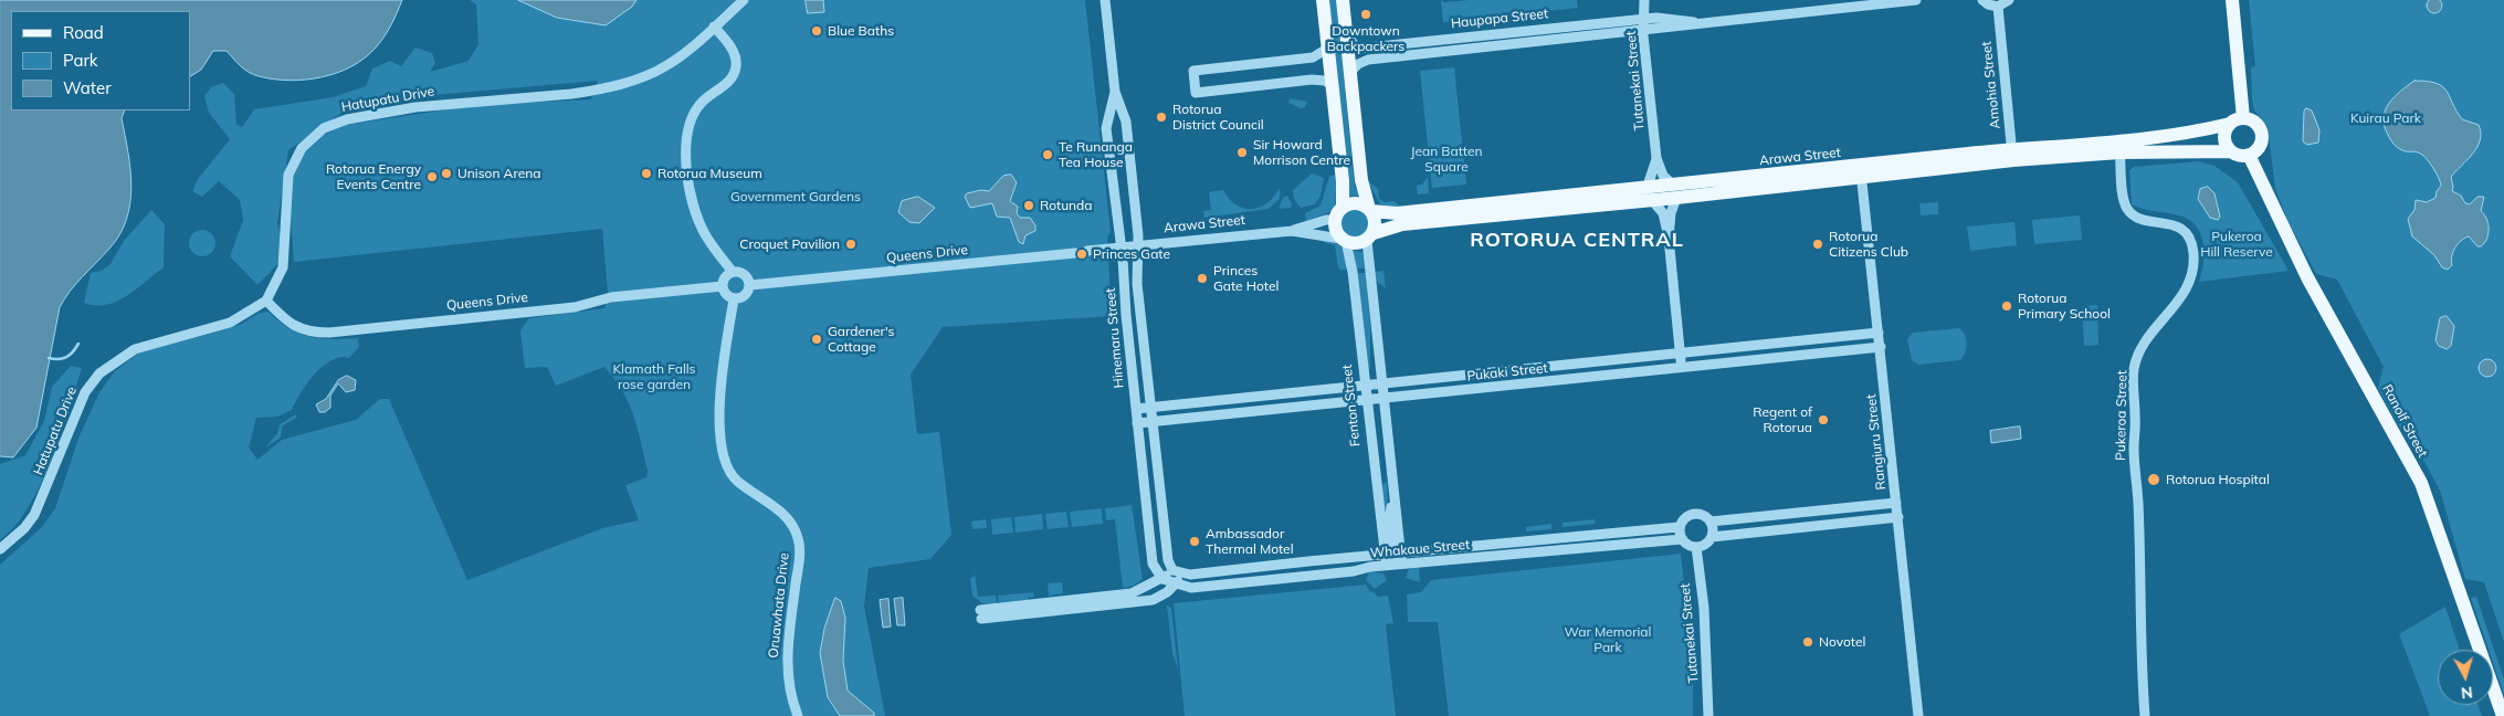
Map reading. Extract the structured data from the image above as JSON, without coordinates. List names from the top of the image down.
{
  "streets": {
    "main road": ["Arawa Street", "Ranolf Street"],
    "street": [
      "Haupapa Street",
      "Tutanekai Street",
      "Amohia Street",
      "Hatupatu Drive",
      "Queens Drive",
      "Hinemaru Street",
      "Pukaki Street",
      "Fenton Street",
      "Pukeroa Street",
      "Rangiuru Street",
      "Whakaue Street",
      "Oruawhata Drive"
    ]
  },
  "crossings": [
    ["Haupapa Street", "Tutanekai Street"],
    ["Tutanekai Street", "Arawa Street"],
    ["Tutanekai Street", "Whakaue Street"],
    ["Amohia Street", "Arawa Street"],
    ["Hatupatu Drive", "Queens Drive"],
    ["Arawa Street", "Hinemaru Street"],
    ["Arawa Street", "Fenton Street"],
    ["Arawa Street", "Pukeroa Street"],
    ["Arawa Street", "Ranolf Street"],
    ["Arawa Street", "Rangiuru Street"],
    ["Queens Drive", "Oruawhata Drive"],
    ["Hinemaru Street", "Pukaki Street"],
    ["Hinemaru Street", "Whakaue Street"],
    ["Pukaki Street", "Fenton Street"],
    ["Pukaki Street", "Rangiuru Street"],
    ["Fenton Street", "Whakaue Street"]
  ],
  "districts": ["ROTORUA CENTRAL"],
  "parks": [
    "Kuirau Park",
    "Jean Batten Square",
    "Government Gardens",
    "Pukeroa Hill Reserve",
    "Klamath Falls rose garden",
    "War Memorial Park"
  ],
  "places": [
    "Downtown Backpackers",
    "Blue Baths",
    "Rotorua District Council",
    "Sir Howard Morrison Centre",
    "Te Runanga Tea House",
    "Unison Arena",
    "Rotorua Museum",
    "Rotorua Energy Events Centre",
    "Rotunda",
    "Croquet Pavilion",
    "Rotorua Citizens Club",
    "Princes Gate",
    "Princes Gate Hotel",
    "Rotorua Primary School",
    "Gardener's Cottage",
    "Regent of Rotorua",
    "Rotorua Hospital",
    "Ambassador Thermal Motel",
    "Novotel"
  ],
  "legend": ["Road", "Park", "Water"],
  "north": "bottom"
}
